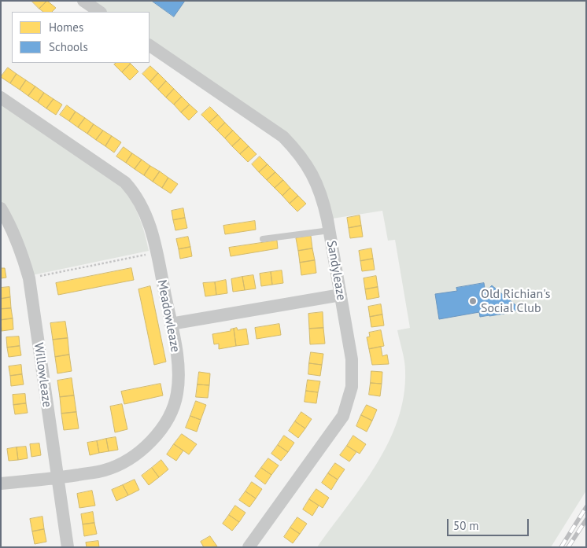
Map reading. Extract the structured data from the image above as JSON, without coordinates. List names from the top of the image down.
{
  "streets": {
    "street": ["Sandyleaze", "Meadowleaze", "Willowleaze"]
  },
  "crossings": [
    ["Meadowleaze", "Willowleaze"]
  ],
  "places": ["Old Richian's Social Club"],
  "legend": ["Homes", "Schools"],
  "scale_bar": "50 m"
}
